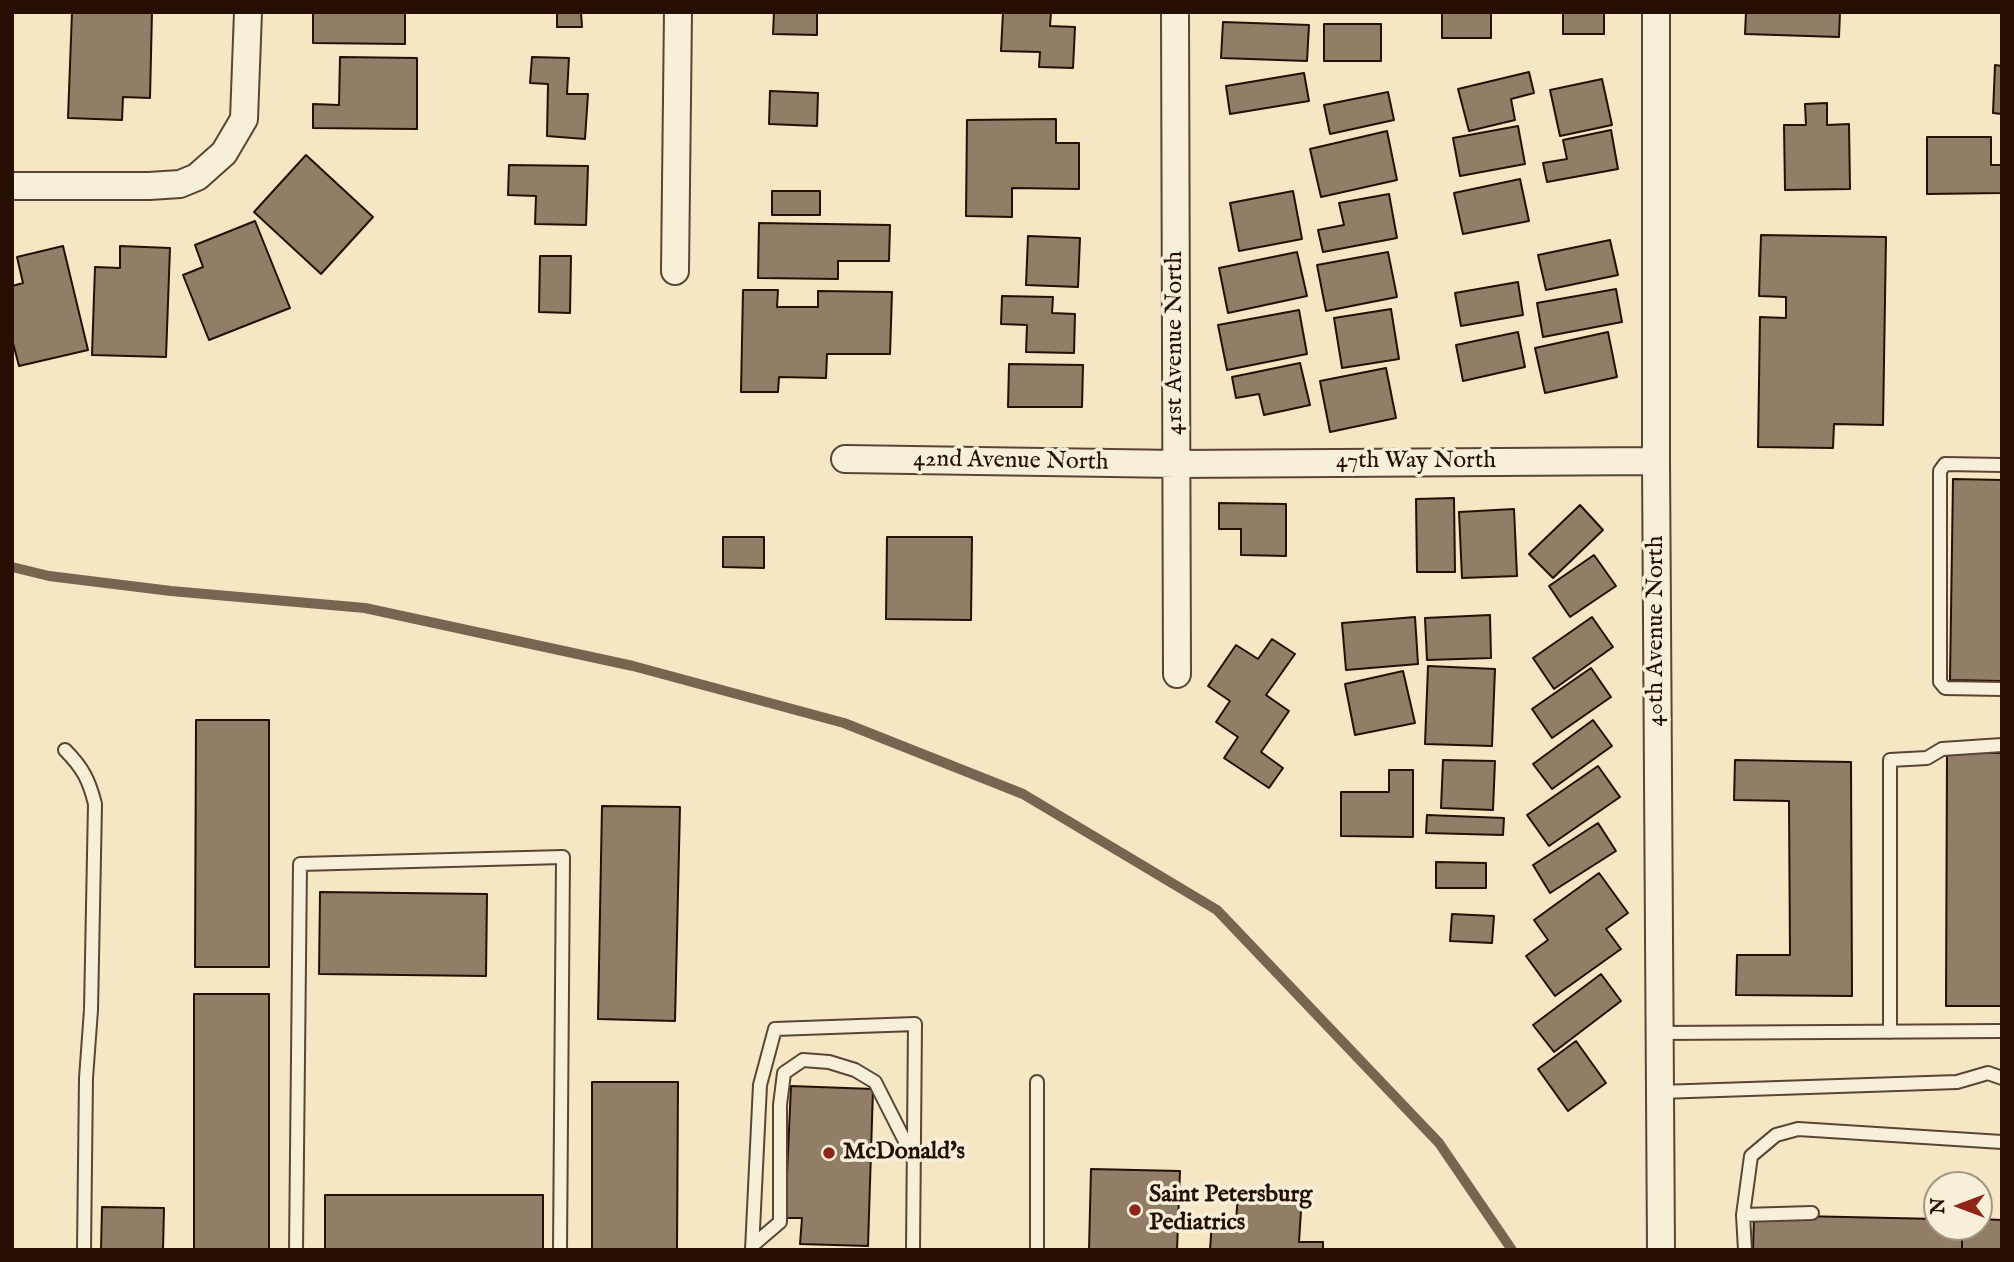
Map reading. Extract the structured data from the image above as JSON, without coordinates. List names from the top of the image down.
{
  "streets": {
    "street": [
      "41st Avenue North",
      "42nd Avenue North",
      "47th Way North",
      "40th Avenue North"
    ]
  },
  "crossings": [
    ["41st Avenue North", "42nd Avenue North"],
    ["41st Avenue North", "47th Way North"],
    ["42nd Avenue North", "47th Way North"],
    ["47th Way North", "40th Avenue North"]
  ],
  "places": ["McDonald's", "Saint Petersburg Pediatrics"],
  "north": "left"
}
